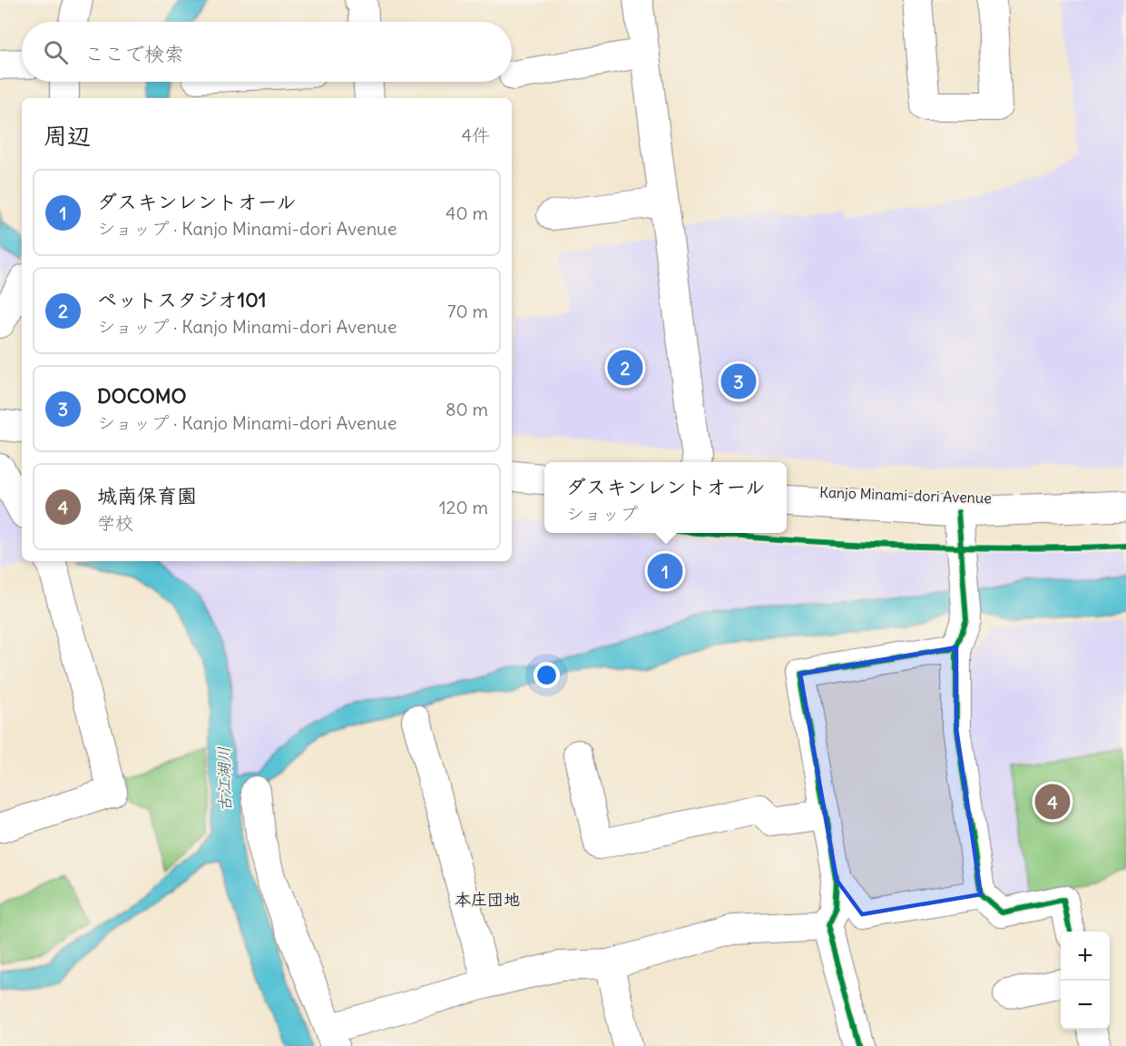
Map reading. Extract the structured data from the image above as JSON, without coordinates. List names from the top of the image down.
{
  "streets": {
    "highway": ["Kanjo Minami-dori Avenue"]
  },
  "districts": ["本庄団地"],
  "water": ["古江湖川"],
  "page": {
    "search": "ここで検索",
    "heading": ["周辺", "4件"],
    "list": [
      {
        "mark": "1",
        "name": "ダスキンレントオール",
        "note": "ショップ · Kanjo Minami-dori Avenue",
        "value": "40 m"
      },
      {
        "mark": "2",
        "name": "ペットスタジオ101",
        "note": "ショップ · Kanjo Minami-dori Avenue",
        "value": "70 m"
      },
      {
        "mark": "3",
        "name": "DOCOMO",
        "note": "ショップ · Kanjo Minami-dori Avenue",
        "value": "80 m"
      },
      {
        "mark": "4",
        "name": "城南保育園",
        "note": "学校",
        "value": "120 m"
      }
    ],
    "pins": [
      "2",
      "3",
      "1",
      "4"
    ],
    "popup": ["ダスキンレントオール", "ショップ"],
    "map_buttons": ["+", "−"]
  }
}
